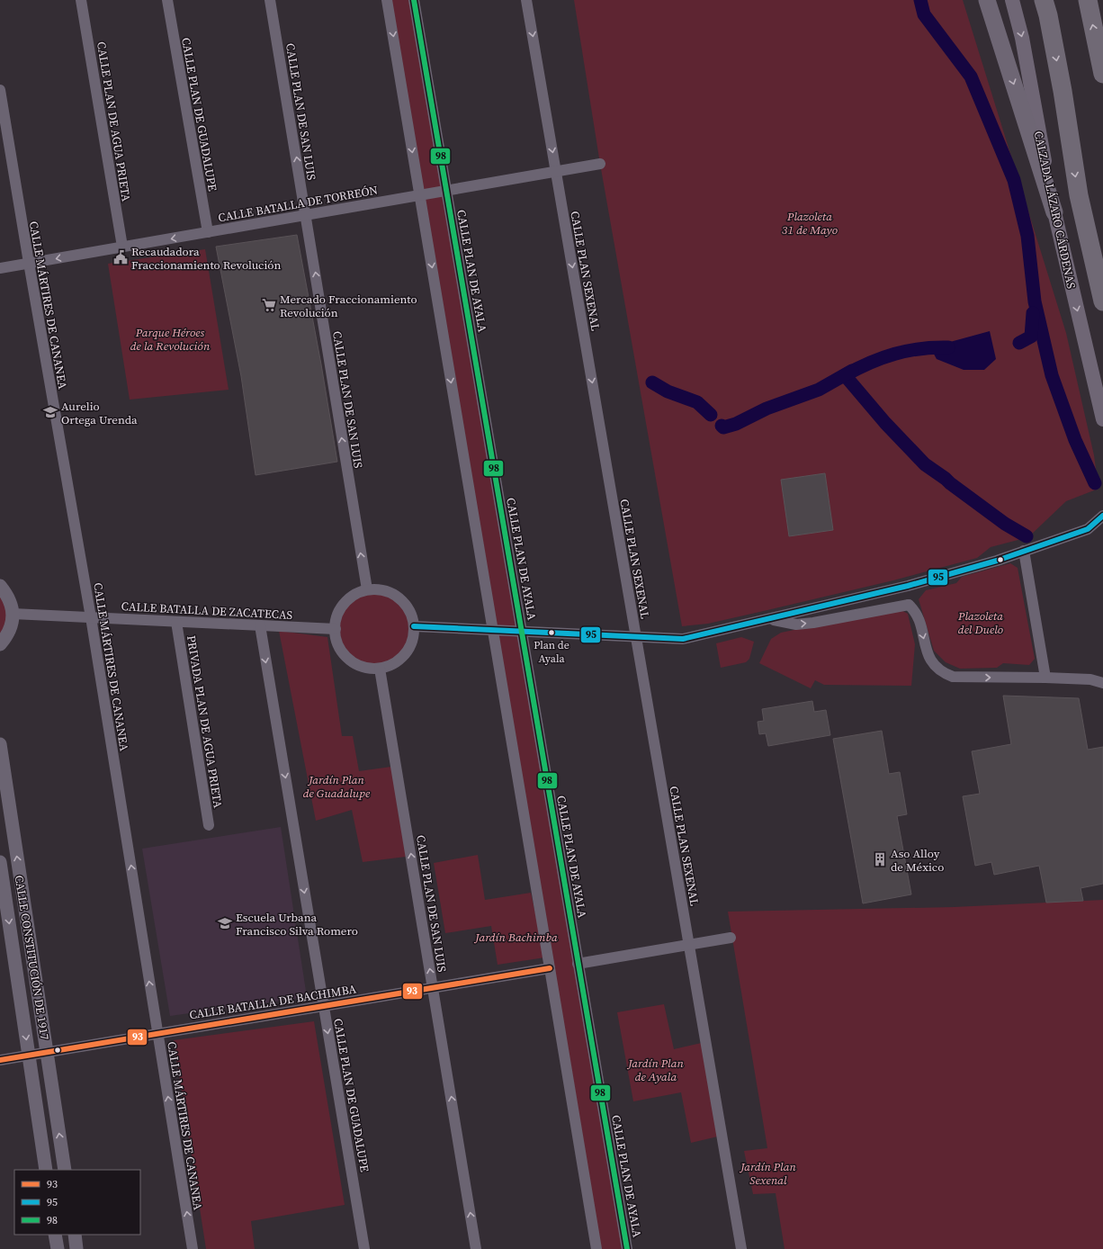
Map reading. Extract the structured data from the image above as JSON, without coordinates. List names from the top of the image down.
{
  "streets": {
    "main road": ["CALZADA LÁZARO CÁRDENAS"],
    "street": [
      "CALLE PLAN DE SAN LUIS",
      "CALLE PLAN DE GUADALUPE",
      "CALLE PLAN DE AGUA PRIETA",
      "CALLE BATALLA DE TORREÓN",
      "CALLE PLAN DE AYALA",
      "CALLE PLAN SEXENAL",
      "CALLE MÁRTIRES DE CANANEA",
      "CALLE BATALLA DE ZACATECAS",
      "PRIVADA PLAN DE AGUA PRIETA",
      "CALLE CONSTITUCIÓN DE 1917",
      "CALLE BATALLA DE BACHIMBA"
    ]
  },
  "crossings": [
    ["CALLE PLAN DE SAN LUIS", "CALLE BATALLA DE TORREÓN"],
    ["CALLE PLAN DE SAN LUIS", "CALLE BATALLA DE ZACATECAS"],
    ["CALLE PLAN DE SAN LUIS", "CALLE BATALLA DE BACHIMBA"],
    ["CALLE PLAN DE GUADALUPE", "CALLE BATALLA DE TORREÓN"],
    ["CALLE PLAN DE GUADALUPE", "CALLE BATALLA DE ZACATECAS"],
    ["CALLE PLAN DE GUADALUPE", "CALLE BATALLA DE BACHIMBA"],
    ["CALLE PLAN DE AGUA PRIETA", "CALLE BATALLA DE TORREÓN"],
    ["CALLE BATALLA DE TORREÓN", "CALLE PLAN DE AYALA"],
    ["CALLE BATALLA DE TORREÓN", "CALLE PLAN SEXENAL"],
    ["CALLE BATALLA DE TORREÓN", "CALLE MÁRTIRES DE CANANEA"],
    ["CALLE MÁRTIRES DE CANANEA", "CALLE BATALLA DE ZACATECAS"],
    ["CALLE MÁRTIRES DE CANANEA", "CALLE BATALLA DE BACHIMBA"],
    ["CALLE BATALLA DE ZACATECAS", "PRIVADA PLAN DE AGUA PRIETA"],
    ["CALLE CONSTITUCIÓN DE 1917", "CALLE BATALLA DE BACHIMBA"]
  ],
  "one_way": [
    "CALLE PLAN DE SAN LUIS",
    "CALLE PLAN DE GUADALUPE",
    "CALZADA LÁZARO CÁRDENAS",
    "CALLE PLAN SEXENAL",
    "CALLE MÁRTIRES DE CANANEA"
  ],
  "parks": [
    "Plazoleta 31 de Mayo",
    "Parque Héroes de la Revolución",
    "Plazoleta del Duelo",
    "Jardín Plan de Guadalupe",
    "Jardín Bachimba",
    "Jardín Plan de Ayala",
    "Jardín Plan Sexenal"
  ],
  "places": {
    "public building": ["Recaudadora Fraccionamiento Revolución"],
    "supermarket": ["Mercado Fraccionamiento Revolución"],
    "school or university": ["Aurelio Ortega Urenda", "Escuela Urbana Francisco Silva Romero"],
    "other": ["Plan de Ayala"],
    "building": ["Aso Alloy de México"]
  },
  "lines": ["transit line 98", "transit line 95", "transit line 93"],
  "legend": ["93", "95", "98"]
}
